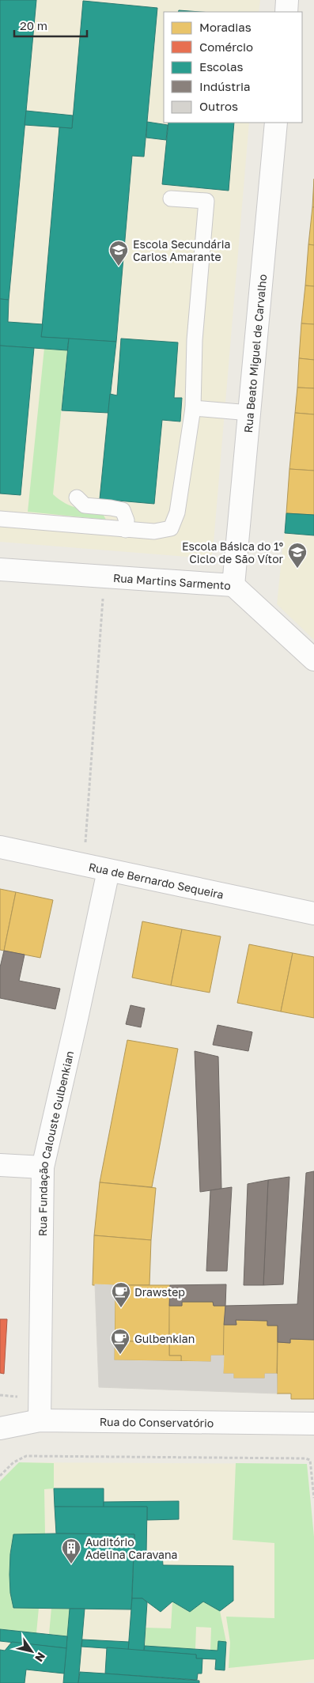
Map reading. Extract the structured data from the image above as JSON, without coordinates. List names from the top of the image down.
{
  "streets": {
    "street": [
      "Rua Beato Miguel de Carvalho",
      "Rua Martins Sarmento",
      "Rua de Bernardo Sequeira",
      "Rua Fundação Calouste Gulbenkian",
      "Rua do Conservatório"
    ]
  },
  "crossings": [
    ["Rua Beato Miguel de Carvalho", "Rua Martins Sarmento"],
    ["Rua de Bernardo Sequeira", "Rua Fundação Calouste Gulbenkian"],
    ["Rua Fundação Calouste Gulbenkian", "Rua do Conservatório"]
  ],
  "places": {
    "school or university": ["Escola Secundária Carlos Amarante", "Escola Básica do 1º Ciclo de São Vítor"],
    "cafe": ["Drawstep", "Gulbenkian"],
    "building": ["Auditório Adelina Caravana"]
  },
  "legend": [
    "Moradias",
    "Comércio",
    "Escolas",
    "Indústria",
    "Outros"
  ],
  "scale_bar": "20 m",
  "north": "bottom right"
}
